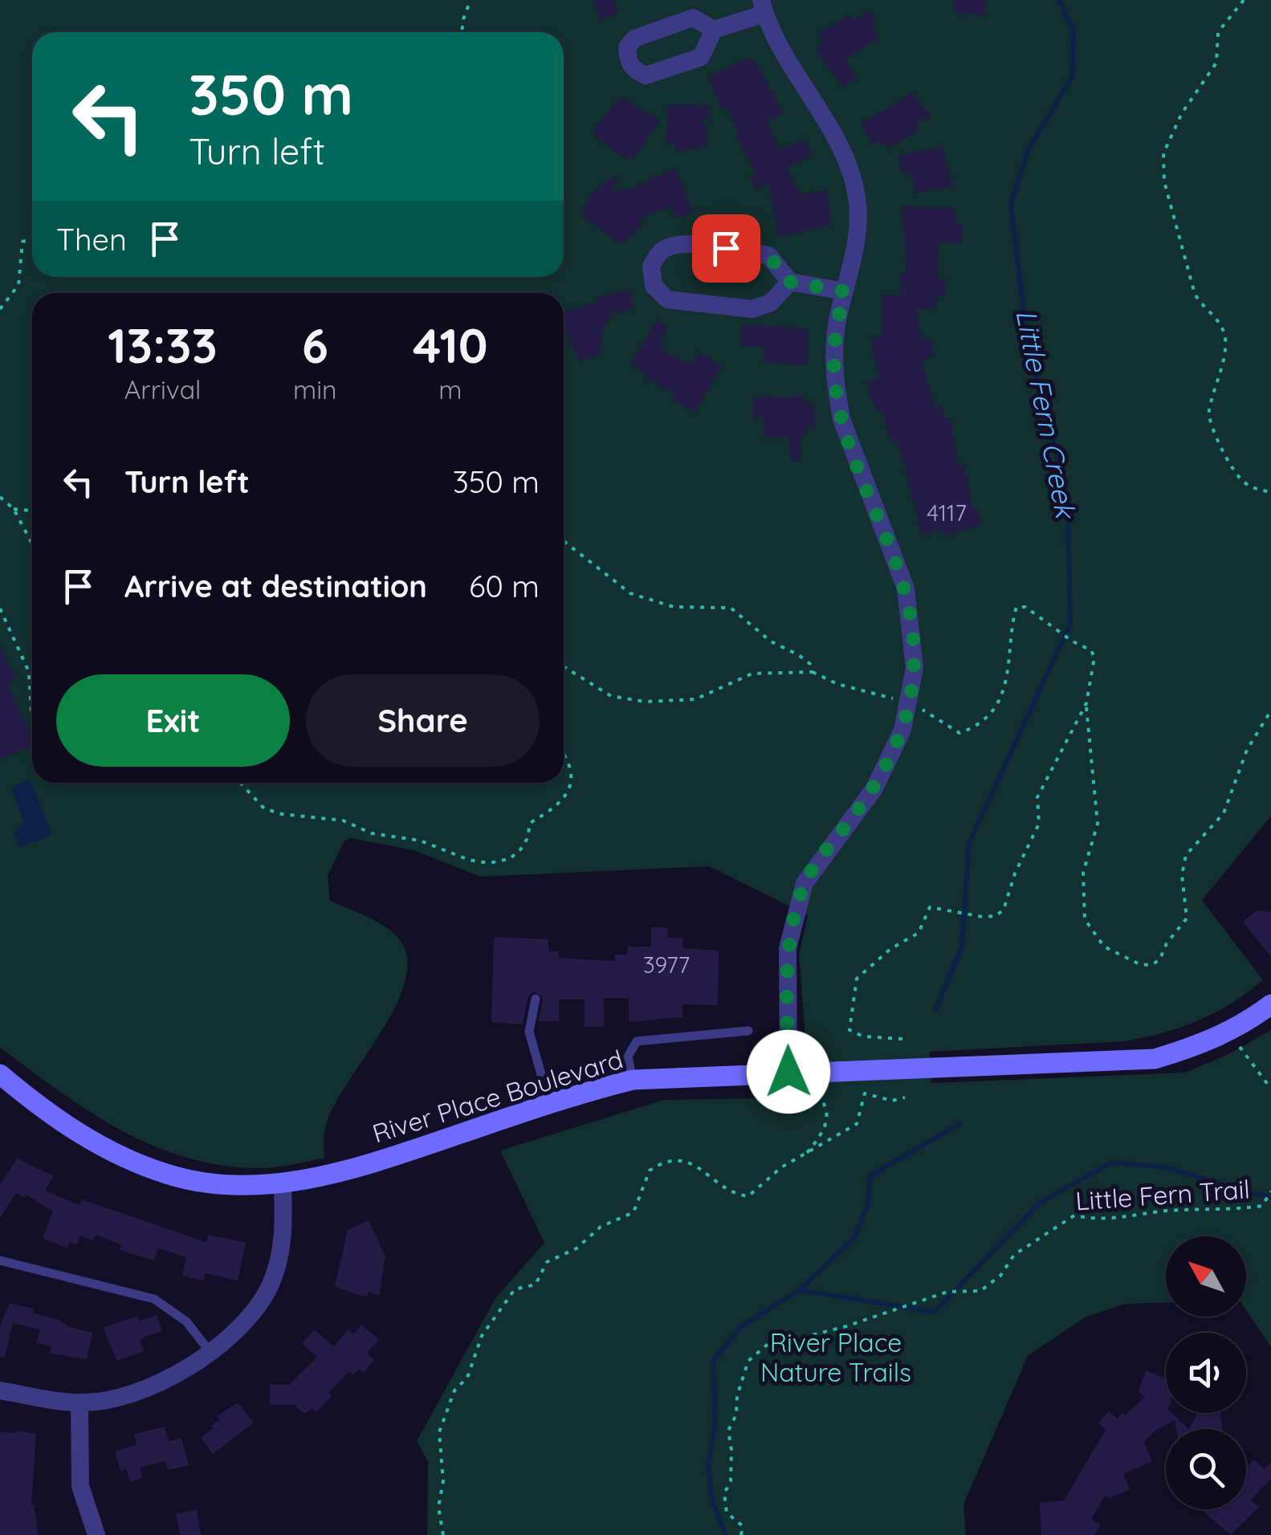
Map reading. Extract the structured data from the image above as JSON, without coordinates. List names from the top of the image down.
{
  "streets": {
    "street": ["River Place Boulevard"],
    "path": ["Little Fern Trail"]
  },
  "water": ["Little Fern Creek"],
  "parks": ["River Place Nature Trails"],
  "house_numbers": ["4117", "3977"],
  "north": "top left",
  "page": {
    "turn": ["350 m", "Turn left"],
    "then": "Then",
    "eta": [
      "13:33",
      "Arrival",
      "6",
      "min",
      "410",
      "m"
    ],
    "list": [
      {
        "name": "Turn left",
        "value": "350 m"
      },
      {
        "name": "Arrive at destination",
        "value": "60 m"
      }
    ],
    "buttons": ["Exit", "Share"]
  }
}
